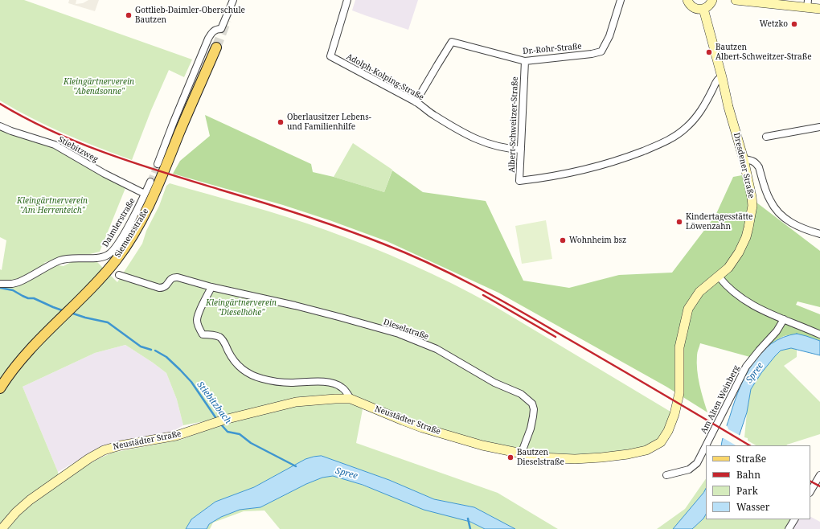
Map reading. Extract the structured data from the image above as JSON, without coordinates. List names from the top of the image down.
{
  "streets": {
    "main road": ["Siemensstraße"],
    "street": [
      "Dr.-Rohr-Straße",
      "Adolph-Kolping-Straße",
      "Albert-Schweitzer-Straße",
      "Stiebitzweg",
      "Dresdener Straße",
      "Daimlerstraße",
      "Dieselstraße",
      "Am Alten Weinberg",
      "Neustädter Straße"
    ]
  },
  "crossings": [
    ["Dr.-Rohr-Straße", "Adolph-Kolping-Straße"],
    ["Dr.-Rohr-Straße", "Albert-Schweitzer-Straße"],
    ["Adolph-Kolping-Straße", "Albert-Schweitzer-Straße"],
    ["Albert-Schweitzer-Straße", "Dresdener Straße"],
    ["Stiebitzweg", "Daimlerstraße"],
    ["Dresdener Straße", "Neustädter Straße"],
    ["Dieselstraße", "Neustädter Straße"]
  ],
  "water": ["Spree", "Stiebitzbach"],
  "parks": ["Kleingärtnerverein \"Abendsonne\"", "Kleingärtnerverein \"Am Herrenteich\"", "Kleingärtnerverein \"Dieselhöhe\""],
  "places": [
    "Gottlieb-Daimler-Oberschule Bautzen",
    "Wetzko",
    "Bautzen Albert-Schweitzer-Straße",
    "Oberlausitzer Lebens- und Familienhilfe",
    "Kindertagesstätte Löwenzahn",
    "Wohnheim bsz",
    "Bautzen Dieselstraße"
  ],
  "legend": [
    "Straße",
    "Bahn",
    "Park",
    "Wasser"
  ]
}
